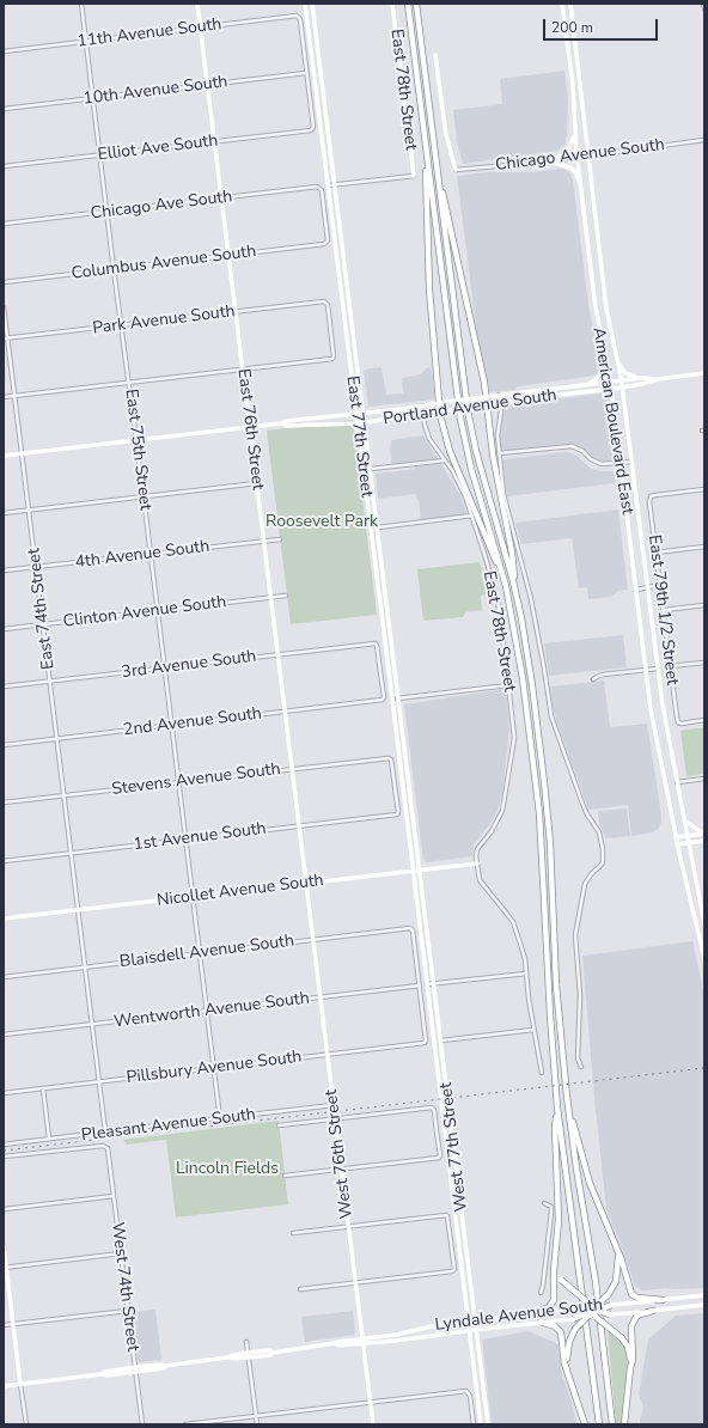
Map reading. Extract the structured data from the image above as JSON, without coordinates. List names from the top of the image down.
{
  "streets": {
    "street": [
      "11th Avenue South",
      "East 78th Street",
      "10th Avenue South",
      "Elliot Ave South",
      "Chicago Avenue South",
      "Chicago Ave South",
      "Columbus Avenue South",
      "Park Avenue South",
      "Portland Avenue South",
      "American Boulevard East",
      "East 76th Street",
      "East 77th Street",
      "East 75th Street",
      "4th Avenue South",
      "East 74th Street",
      "East 79th 1/2 Street",
      "Clinton Avenue South",
      "3rd Avenue South",
      "2nd Avenue South",
      "Stevens Avenue South",
      "1st Avenue South",
      "Nicollet Avenue South",
      "Blaisdell Avenue South",
      "Wentworth Avenue South",
      "Pillsbury Avenue South",
      "Pleasant Avenue South",
      "West 77th Street",
      "West 76th Street",
      "West 74th Street",
      "Lyndale Avenue South"
    ]
  },
  "crossings": [
    ["11th Avenue South", "10th Avenue South"],
    ["11th Avenue South", "Elliot Ave South"],
    ["11th Avenue South", "East 76th Street"],
    ["11th Avenue South", "East 75th Street"],
    ["East 78th Street", "Portland Avenue South"],
    ["East 78th Street", "Nicollet Avenue South"],
    ["10th Avenue South", "Elliot Ave South"],
    ["10th Avenue South", "East 76th Street"],
    ["10th Avenue South", "East 75th Street"],
    ["Elliot Ave South", "East 76th Street"],
    ["Elliot Ave South", "East 75th Street"],
    ["Chicago Avenue South", "American Boulevard East"],
    ["Chicago Ave South", "Columbus Avenue South"],
    ["Chicago Ave South", "East 76th Street"],
    ["Chicago Ave South", "East 75th Street"],
    ["Columbus Avenue South", "East 76th Street"],
    ["Columbus Avenue South", "East 75th Street"],
    ["Park Avenue South", "East 76th Street"],
    ["Park Avenue South", "East 75th Street"],
    ["Park Avenue South", "East 74th Street"],
    ["Portland Avenue South", "American Boulevard East"],
    ["Portland Avenue South", "East 76th Street"],
    ["Portland Avenue South", "East 77th Street"],
    ["Portland Avenue South", "East 75th Street"],
    ["Portland Avenue South", "East 74th Street"],
    ["East 76th Street", "4th Avenue South"],
    ["East 76th Street", "Clinton Avenue South"],
    ["East 76th Street", "3rd Avenue South"],
    ["East 76th Street", "2nd Avenue South"],
    ["East 76th Street", "Stevens Avenue South"],
    ["East 76th Street", "1st Avenue South"],
    ["East 76th Street", "Nicollet Avenue South"],
    ["East 76th Street", "West 76th Street"],
    ["East 77th Street", "Nicollet Avenue South"],
    ["East 77th Street", "West 77th Street"],
    ["East 75th Street", "4th Avenue South"],
    ["East 75th Street", "Clinton Avenue South"],
    ["East 75th Street", "3rd Avenue South"],
    ["East 75th Street", "2nd Avenue South"],
    ["East 75th Street", "Stevens Avenue South"],
    ["East 75th Street", "1st Avenue South"],
    ["East 75th Street", "Nicollet Avenue South"],
    ["East 75th Street", "Blaisdell Avenue South"],
    ["East 75th Street", "Wentworth Avenue South"],
    ["East 75th Street", "Pillsbury Avenue South"],
    ["East 75th Street", "Pleasant Avenue South"],
    ["4th Avenue South", "East 74th Street"],
    ["East 74th Street", "Clinton Avenue South"],
    ["East 74th Street", "3rd Avenue South"],
    ["East 74th Street", "2nd Avenue South"],
    ["East 74th Street", "Stevens Avenue South"],
    ["East 74th Street", "1st Avenue South"],
    ["East 74th Street", "Nicollet Avenue South"],
    ["3rd Avenue South", "2nd Avenue South"],
    ["Stevens Avenue South", "1st Avenue South"],
    ["Nicollet Avenue South", "West 77th Street"],
    ["Nicollet Avenue South", "West 76th Street"],
    ["Blaisdell Avenue South", "Wentworth Avenue South"],
    ["Blaisdell Avenue South", "Pillsbury Avenue South"],
    ["Blaisdell Avenue South", "West 76th Street"],
    ["Wentworth Avenue South", "Pillsbury Avenue South"],
    ["Wentworth Avenue South", "West 76th Street"],
    ["Pillsbury Avenue South", "West 76th Street"],
    ["Pleasant Avenue South", "West 76th Street"],
    ["Pleasant Avenue South", "West 74th Street"],
    ["West 77th Street", "Lyndale Avenue South"],
    ["West 76th Street", "Lyndale Avenue South"],
    ["West 74th Street", "Lyndale Avenue South"]
  ],
  "parks": ["Roosevelt Park", "Lincoln Fields"],
  "scale_bar": "200 m"
}
